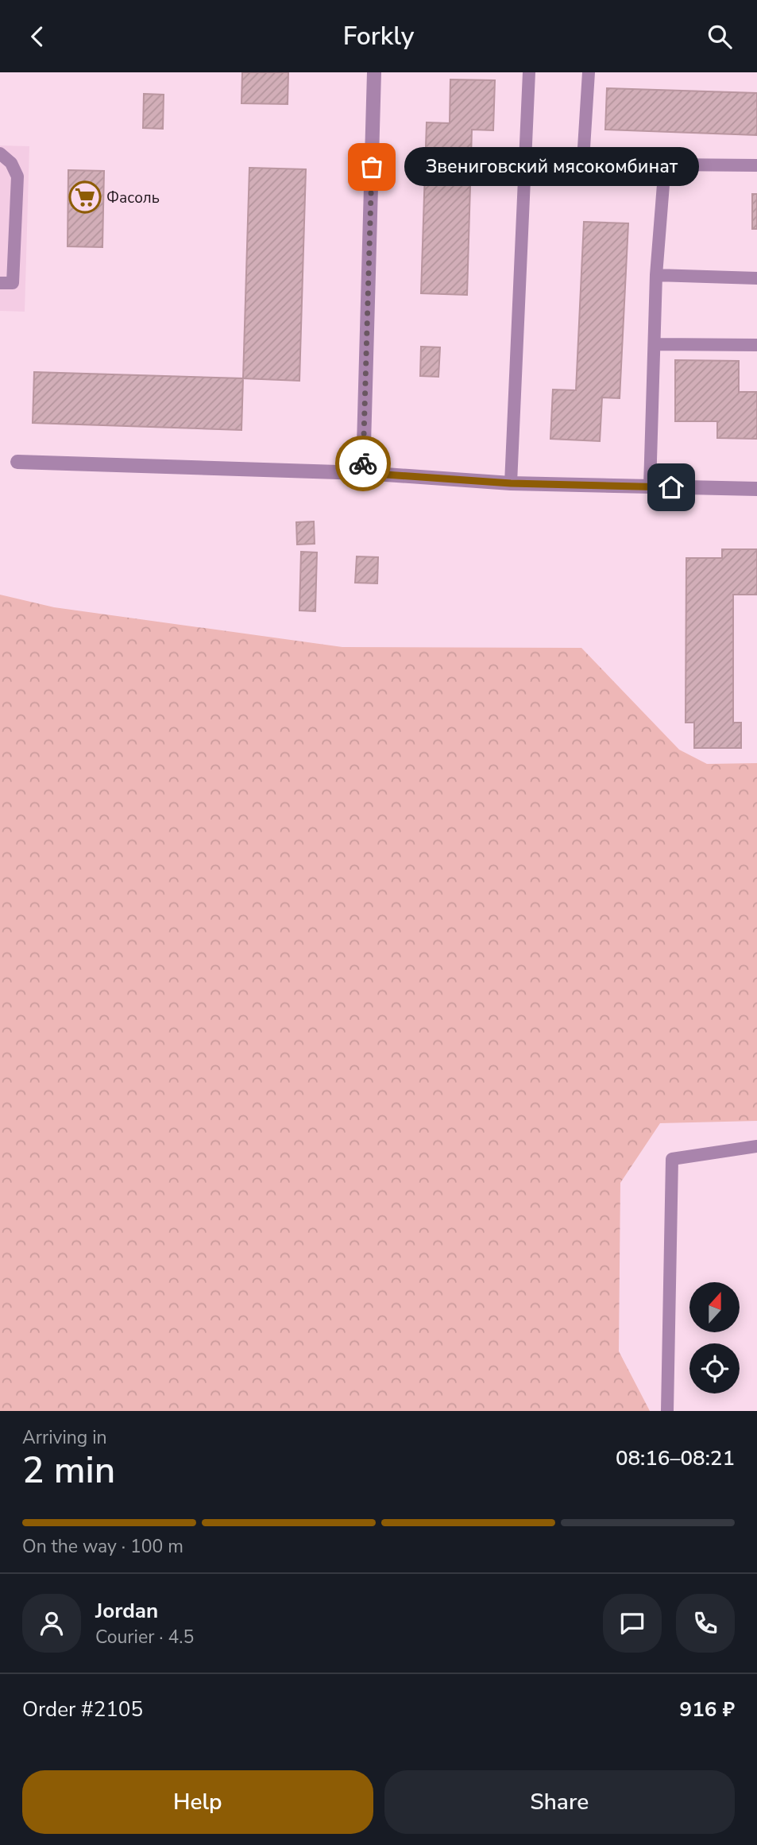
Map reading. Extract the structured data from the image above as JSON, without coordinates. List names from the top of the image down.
{
  "places": {
    "other": ["Звениговский мясокомбинат"],
    "supermarket": ["Фасоль"]
  },
  "north": "top",
  "page": {
    "header": "Forkly",
    "bubble": "Звениговский мясокомбинат",
    "heading": ["2 min", "Arriving in", "08:16–08:21"],
    "panel": [
      "Jordan",
      "Courier · 4.5",
      "Order #2105",
      "916 ₽"
    ],
    "bar": "On the way · 100 m",
    "buttons": ["Help", "Share"]
  }
}
